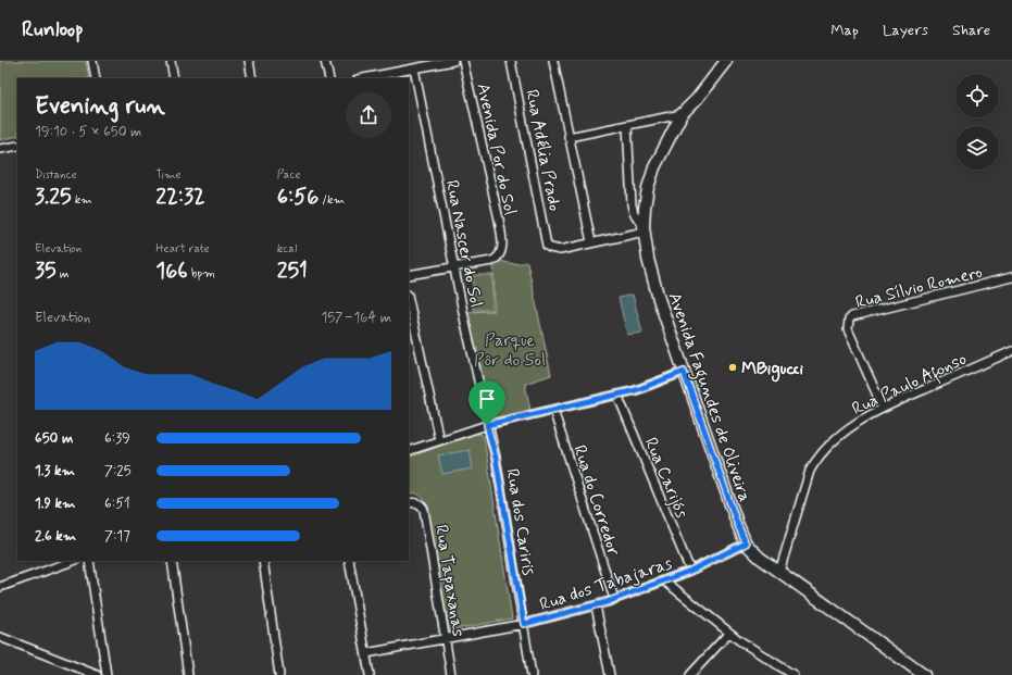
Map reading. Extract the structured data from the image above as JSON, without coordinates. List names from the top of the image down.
{
  "streets": {
    "main road": ["Avenida Fagundes de Oliveira"],
    "street": [
      "Avenida Por do Sol",
      "Rua Adélia Prado",
      "Rua Nascer do Sol",
      "Rua Sílvio Romero",
      "Rua Paulo Afonso",
      "Rua Carijós",
      "Rua do Corredor",
      "Rua dos Cariris",
      "Rua Tapaxanas",
      "Rua dos Tabajaras"
    ]
  },
  "crossings": [
    ["Avenida Por do Sol", "Rua Nascer do Sol"],
    ["Rua Nascer do Sol", "Rua dos Cariris"],
    ["Rua Sílvio Romero", "Rua Paulo Afonso"],
    ["Rua Paulo Afonso", "Avenida Fagundes de Oliveira"],
    ["Avenida Fagundes de Oliveira", "Rua dos Tabajaras"],
    ["Rua Carijós", "Rua dos Tabajaras"],
    ["Rua do Corredor", "Rua dos Tabajaras"],
    ["Rua dos Cariris", "Rua dos Tabajaras"],
    ["Rua Tapaxanas", "Rua dos Tabajaras"]
  ],
  "parks": ["Parque Pôr do Sol"],
  "places": ["MBigucci"],
  "page": {
    "header": "Runloop",
    "nav": ["Map", "Layers", "Share"],
    "heading": ["Evening run", "19:10 · 5 × 650 m"],
    "stats": [
      ["Distance", "3.25 km"],
      ["Time", "22:32"],
      ["Pace", "6:56 /km"],
      ["Elevation", "35 m"],
      ["Heart rate", "166 bpm"],
      ["kcal", "251"]
    ],
    "chart": ["Elevation", "157–164 m"],
    "list": [
      {
        "name": "650 m",
        "note": "6:39"
      },
      {
        "name": "1.3 km",
        "note": "7:25"
      },
      {
        "name": "1.9 km",
        "note": "6:51"
      },
      {
        "name": "2.6 km",
        "note": "7:17"
      }
    ]
  }
}
